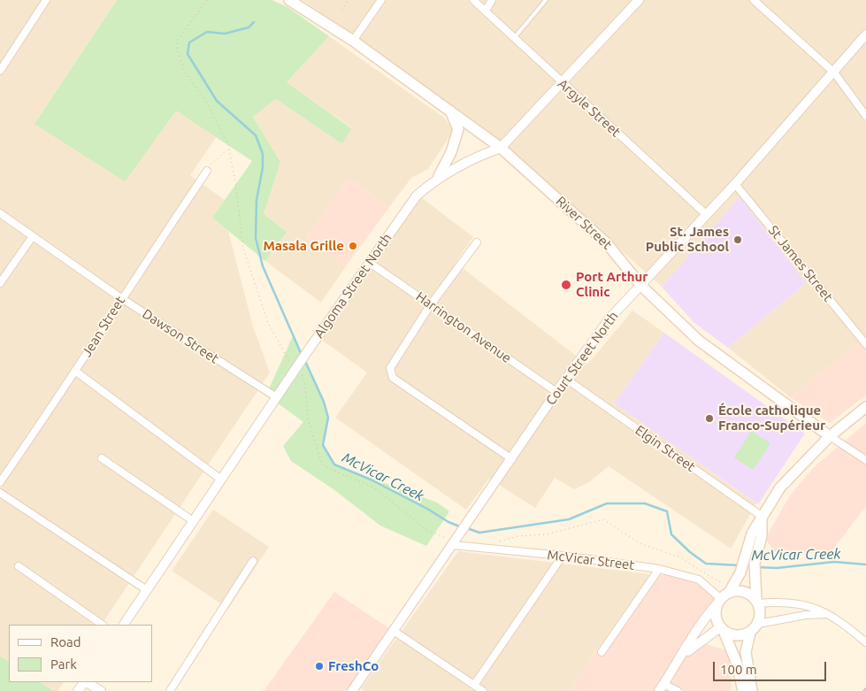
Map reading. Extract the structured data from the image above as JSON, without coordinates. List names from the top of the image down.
{
  "streets": {
    "main road": ["River Street"],
    "street": [
      "Argyle Street",
      "St James Street",
      "Algoma Street North",
      "Jean Street",
      "Harrington Avenue",
      "Dawson Street",
      "Court Street North",
      "Elgin Street",
      "McVicar Street"
    ]
  },
  "crossings": [
    ["Argyle Street", "Algoma Street North"],
    ["Argyle Street", "Court Street North"],
    ["River Street", "Algoma Street North"],
    ["River Street", "Court Street North"],
    ["St James Street", "Court Street North"],
    ["Algoma Street North", "Harrington Avenue"],
    ["Algoma Street North", "Dawson Street"],
    ["Jean Street", "Dawson Street"],
    ["Harrington Avenue", "Court Street North"],
    ["Court Street North", "Elgin Street"],
    ["Court Street North", "McVicar Street"]
  ],
  "water": ["McVicar Creek"],
  "places": [
    "St. James Public School",
    "Masala Grille",
    "Port Arthur Clinic",
    "École catholique Franco-Supérieur",
    "FreshCo"
  ],
  "legend": ["Road", "Park"],
  "scale_bar": "100 m"
}
